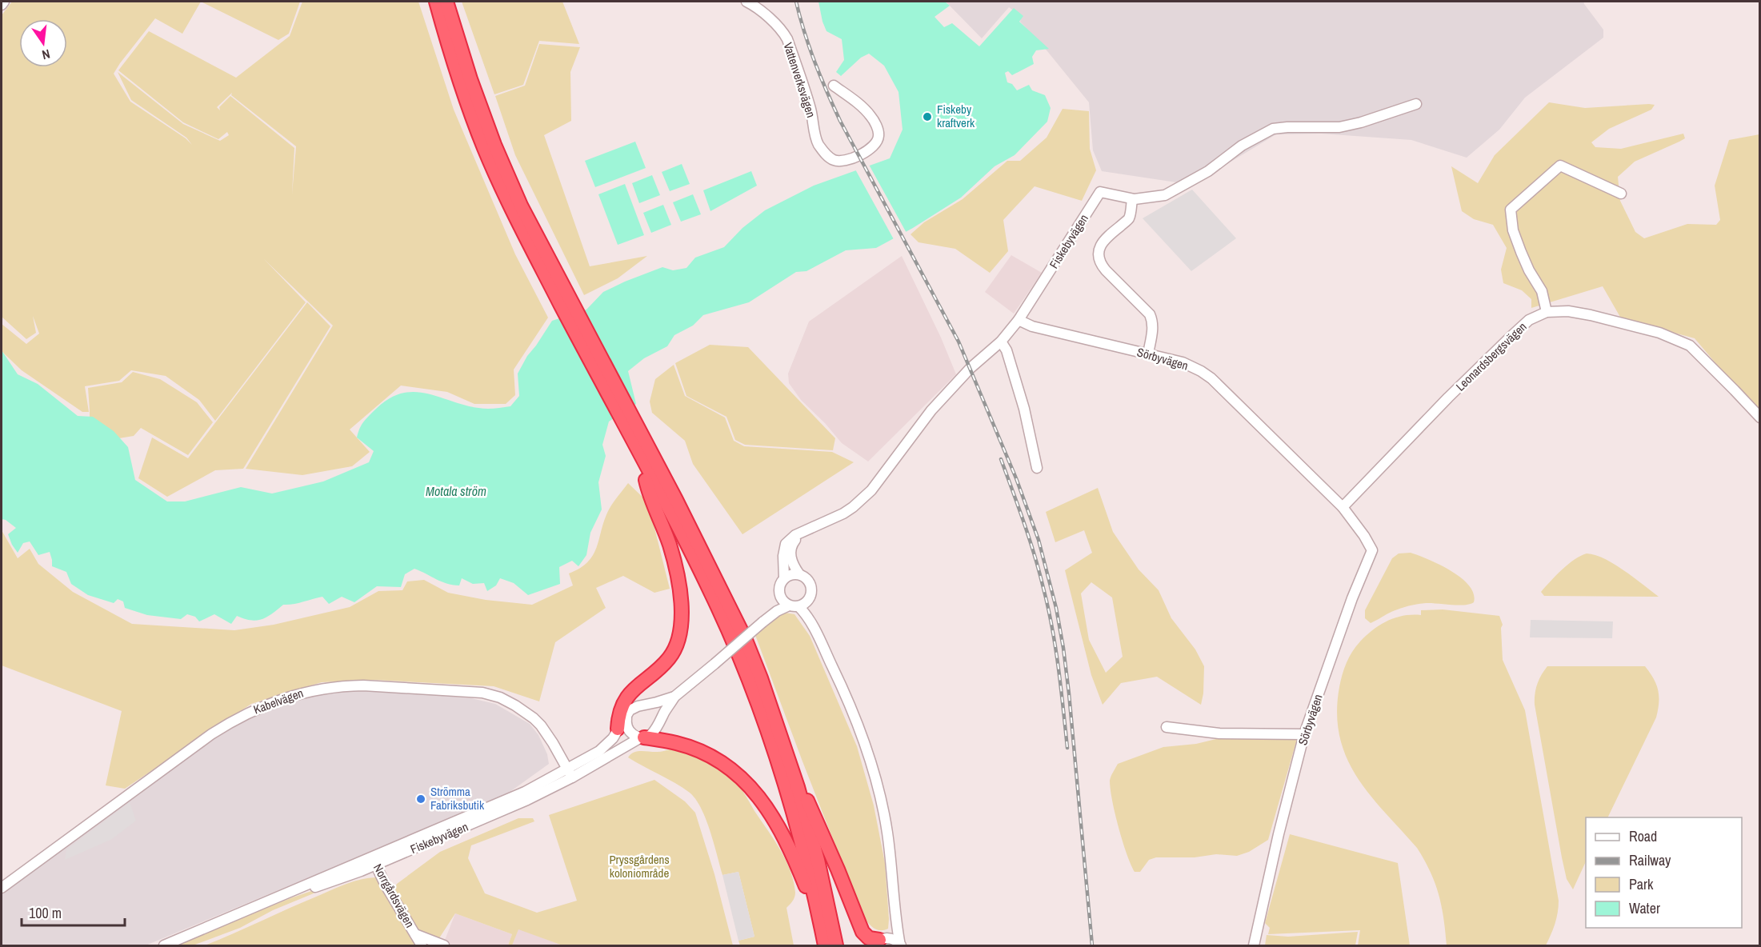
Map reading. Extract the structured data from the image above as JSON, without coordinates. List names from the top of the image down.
{
  "streets": {
    "street": [
      "Vattenverksvägen",
      "Fiskebyvägen",
      "Leonardsbergsvägen",
      "Sörbyvägen",
      "Kabelvägen",
      "Norrgårdsvägen"
    ]
  },
  "crossings": [
    ["Fiskebyvägen", "Sörbyvägen"],
    ["Fiskebyvägen", "Kabelvägen"],
    ["Fiskebyvägen", "Norrgårdsvägen"],
    ["Leonardsbergsvägen", "Sörbyvägen"]
  ],
  "water": ["Motala ström"],
  "parks": ["Pryssgårdens koloniområde"],
  "places": ["Fiskeby kraftverk", "Strömma Fabriksbutik"],
  "legend": [
    "Road",
    "Railway",
    "Park",
    "Water"
  ],
  "scale_bar": "100 m",
  "north": "bottom"
}
